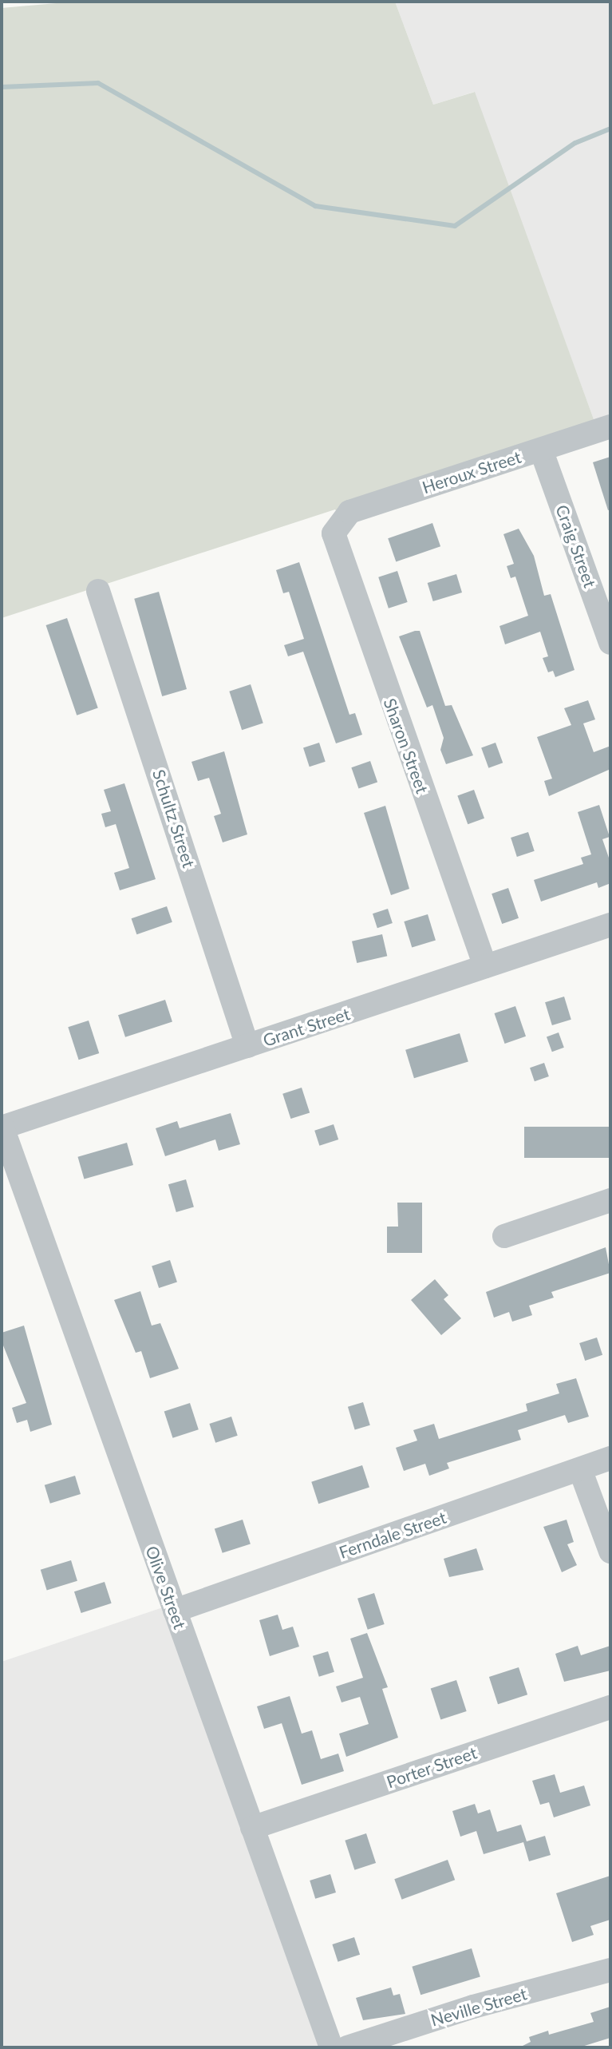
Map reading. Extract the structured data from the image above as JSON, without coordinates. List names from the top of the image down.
{
  "streets": {
    "street": [
      "Heroux Street",
      "Craig Street",
      "Sharon Street",
      "Schultz Street",
      "Grant Street",
      "Ferndale Street",
      "Olive Street",
      "Porter Street",
      "Neville Street"
    ]
  },
  "crossings": [
    ["Heroux Street", "Craig Street"],
    ["Heroux Street", "Sharon Street"],
    ["Sharon Street", "Grant Street"],
    ["Schultz Street", "Grant Street"],
    ["Grant Street", "Olive Street"],
    ["Ferndale Street", "Olive Street"],
    ["Olive Street", "Porter Street"]
  ]
}
